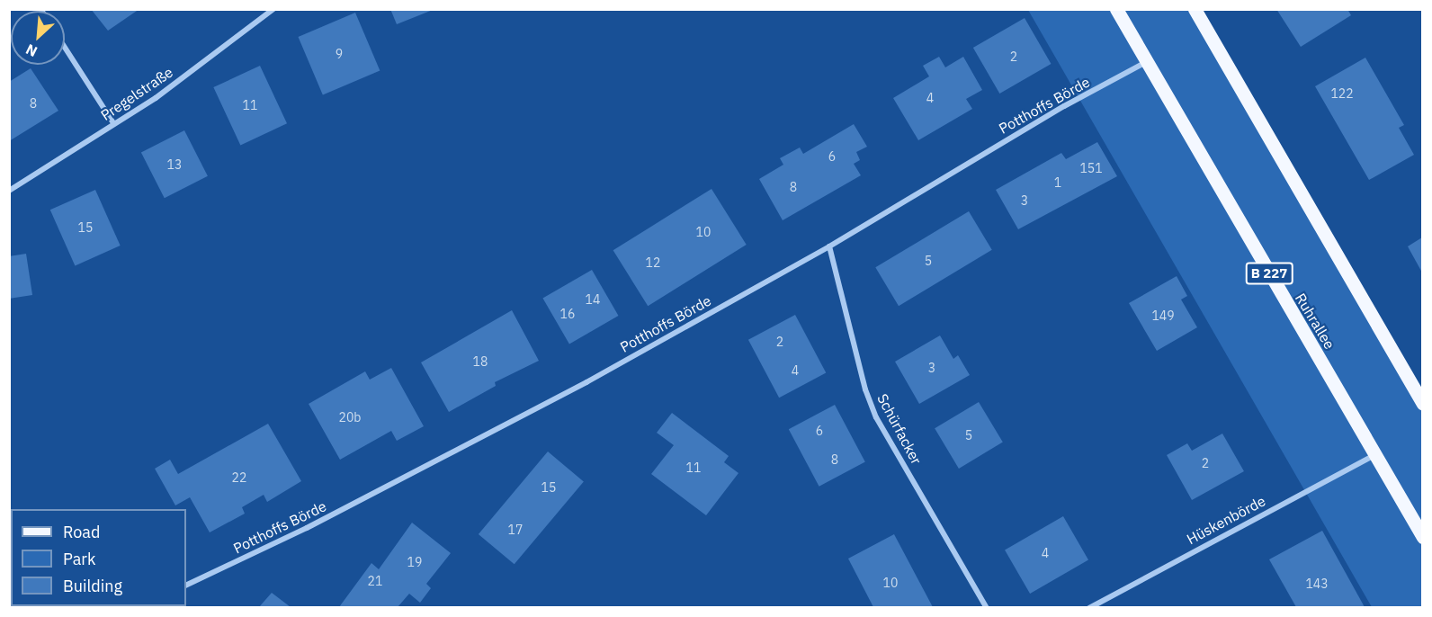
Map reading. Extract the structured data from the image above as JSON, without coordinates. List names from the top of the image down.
{
  "streets": {
    "main road": ["B 227", "Ruhrallee"],
    "street": [
      "Pregelstraße",
      "Potthoffs Börde",
      "Schürfacker",
      "Hüskenbörde"
    ]
  },
  "crossings": [
    ["Potthoffs Börde", "Ruhrallee"],
    ["Potthoffs Börde", "Schürfacker"],
    ["Ruhrallee", "Hüskenbörde"]
  ],
  "house_numbers": [
    "9",
    "2",
    "122",
    "4",
    "8",
    "11",
    "6",
    "13",
    "151",
    "1",
    "8",
    "3",
    "15",
    "10",
    "5",
    "12",
    "14",
    "16",
    "149",
    "2",
    "18",
    "3",
    "4",
    "20b",
    "6",
    "5",
    "8",
    "2",
    "11",
    "22",
    "15",
    "17",
    "4",
    "19",
    "21",
    "10",
    "143"
  ],
  "legend": ["Road", "Park", "Building"],
  "north": "bottom left"
}
